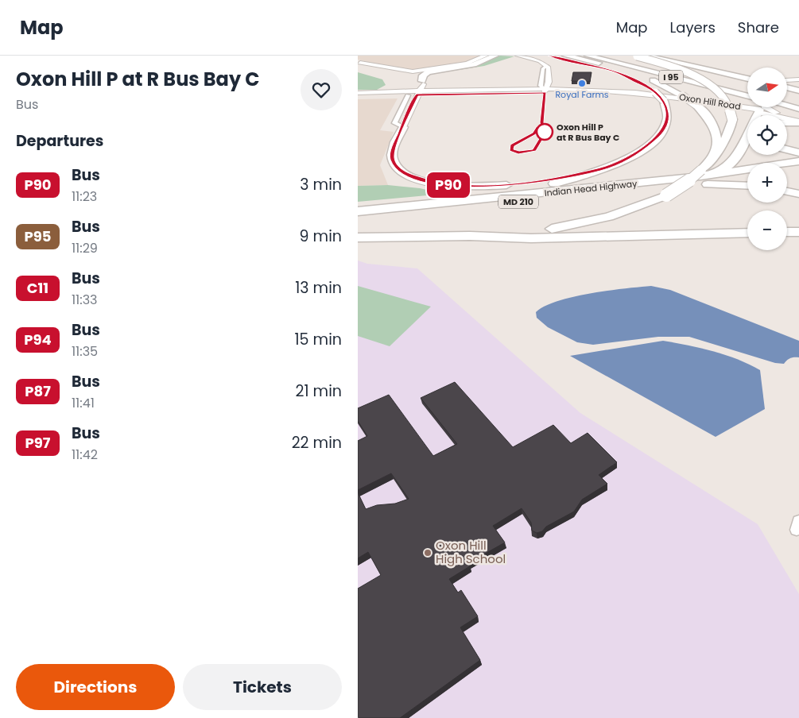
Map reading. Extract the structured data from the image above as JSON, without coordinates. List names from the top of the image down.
{
  "streets": {
    "highway": ["I 95", "Indian Head Highway", "MD 210"],
    "main road": ["Oxon Hill Road"]
  },
  "places": ["Royal Farms", "Oxon Hill P at R Bus Bay C", "Oxon Hill High School"],
  "lines": ["bus line P90"],
  "north": "right",
  "page": {
    "header": "Map",
    "nav": ["Map", "Layers", "Share"],
    "heading": [
      ["Oxon Hill P at R Bus Bay C", "Bus"],
      "Departures"
    ],
    "on_map": "P90",
    "map_buttons": ["+", "−"],
    "list": [
      {
        "mark": "P90",
        "name": "Bus",
        "note": "11:23",
        "value": "3 min"
      },
      {
        "mark": "P95",
        "name": "Bus",
        "note": "11:29",
        "value": "9 min"
      },
      {
        "mark": "C11",
        "name": "Bus",
        "note": "11:33",
        "value": "13 min"
      },
      {
        "mark": "P94",
        "name": "Bus",
        "note": "11:35",
        "value": "15 min"
      },
      {
        "mark": "P87",
        "name": "Bus",
        "note": "11:41",
        "value": "21 min"
      },
      {
        "mark": "P97",
        "name": "Bus",
        "note": "11:42",
        "value": "22 min"
      }
    ],
    "buttons": ["Directions", "Tickets"]
  }
}
